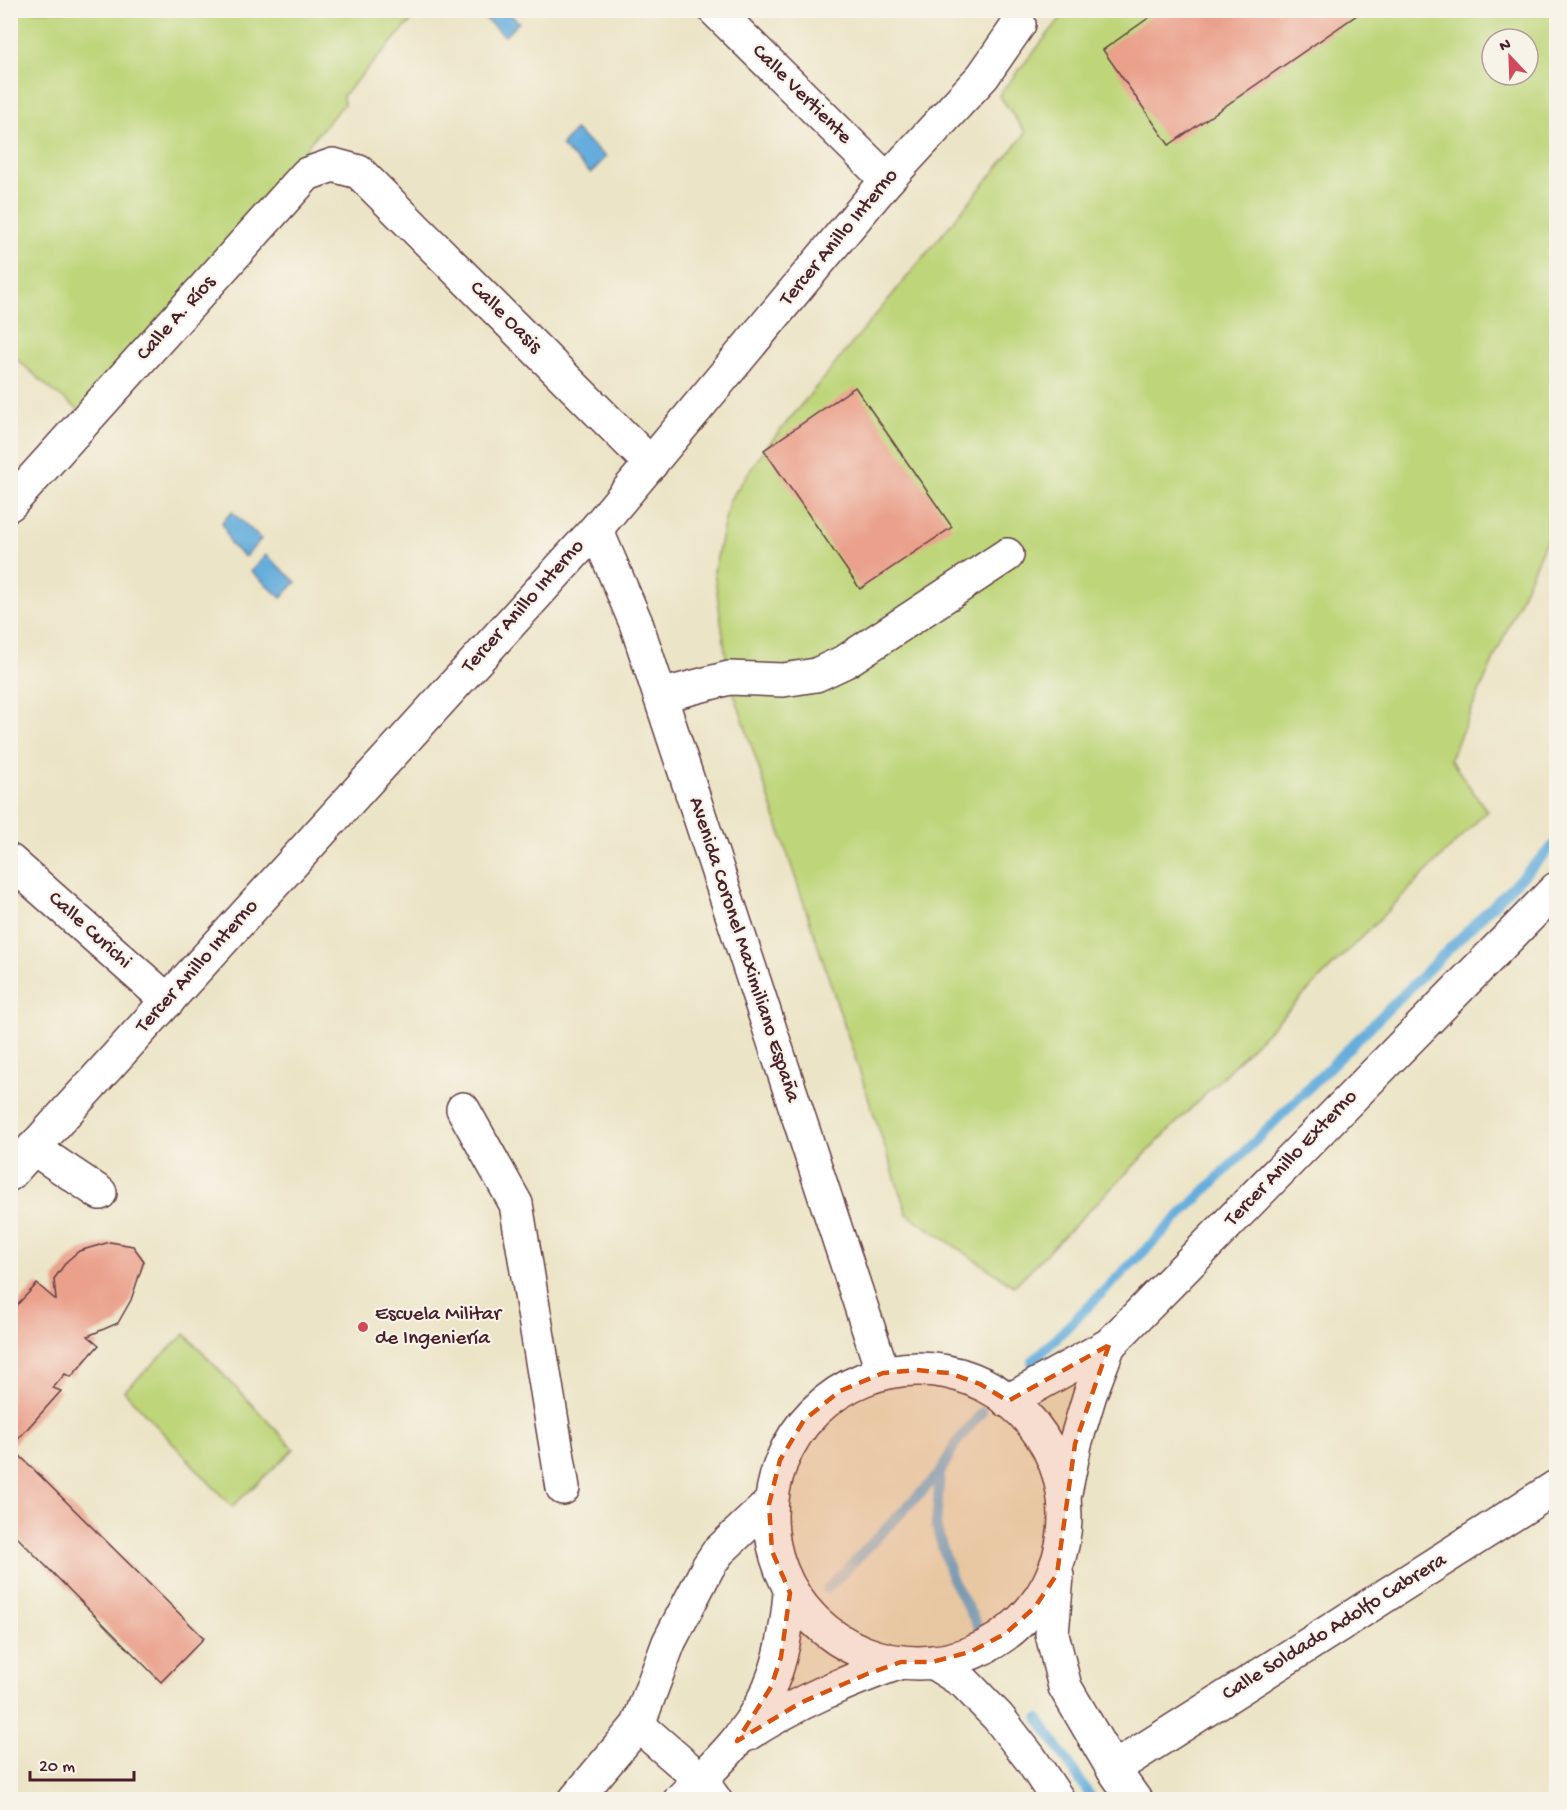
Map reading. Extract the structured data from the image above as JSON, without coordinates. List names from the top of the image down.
{
  "streets": {
    "street": [
      "Calle Vertiente",
      "Tercer Anillo Interno",
      "Calle Oasis",
      "Calle A. Ríos",
      "Calle Curichi",
      "Avenida Coronel Maximiliano España",
      "Tercer Anillo Externo",
      "Calle Soldado Adolfo Cabrera"
    ]
  },
  "crossings": [
    ["Calle Vertiente", "Tercer Anillo Interno"],
    ["Tercer Anillo Interno", "Calle Oasis"],
    ["Tercer Anillo Interno", "Calle Curichi"],
    ["Tercer Anillo Interno", "Avenida Coronel Maximiliano España"],
    ["Calle Oasis", "Calle A. Ríos"]
  ],
  "places": ["Escuela Militar de Ingeniería"],
  "scale_bar": "20 m",
  "north": "top left"
}
